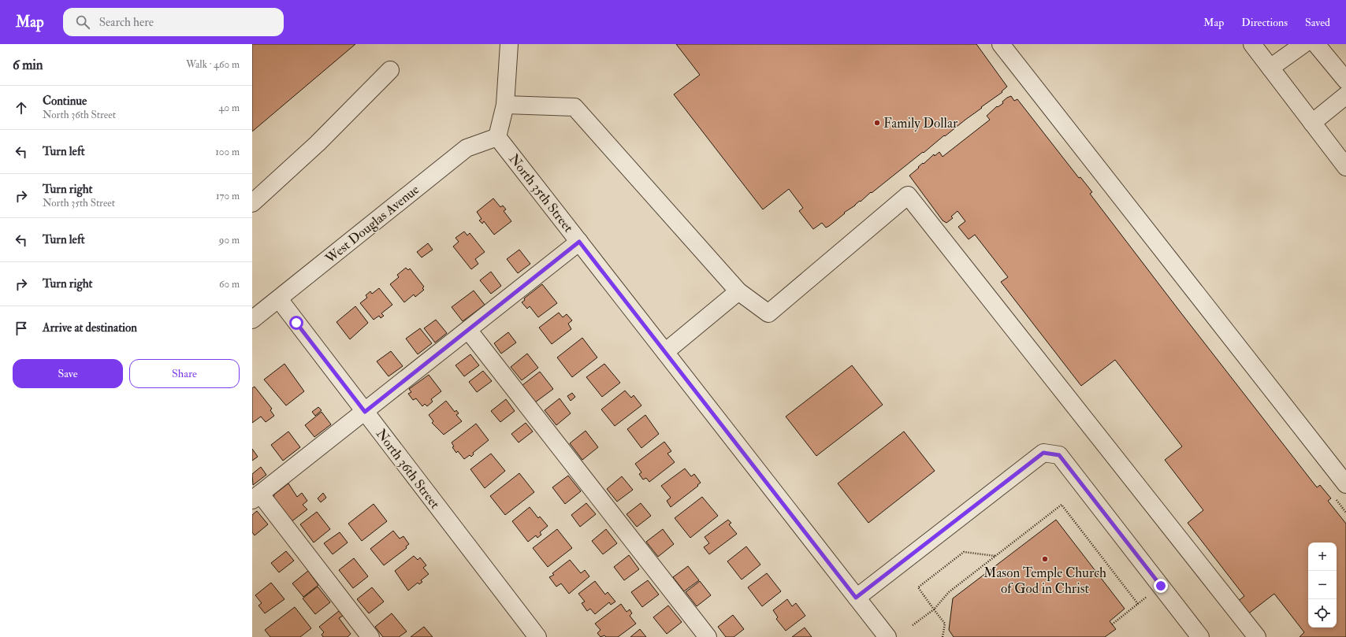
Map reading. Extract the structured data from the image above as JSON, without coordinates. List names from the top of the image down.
{
  "streets": {
    "street": ["North 35th Street", "West Douglas Avenue", "North 36th Street"]
  },
  "crossings": [
    ["North 35th Street", "West Douglas Avenue"],
    ["West Douglas Avenue", "North 36th Street"]
  ],
  "places": ["Family Dollar", "Mason Temple Church of God in Christ"],
  "page": {
    "header": "Map",
    "search": "Search here",
    "nav": ["Map", "Directions", "Saved"],
    "heading": ["6 min", "Walk · 460 m"],
    "list": [
      ["Continue", "North 36th Street", "40 m"],
      ["Turn left", "100 m"],
      ["Turn right", "North 35th Street", "170 m"],
      ["Turn left", "90 m"],
      ["Turn right", "60 m"],
      "Arrive at destination"
    ],
    "buttons": ["Save", "Share"],
    "map_buttons": ["+", "−"]
  }
}
